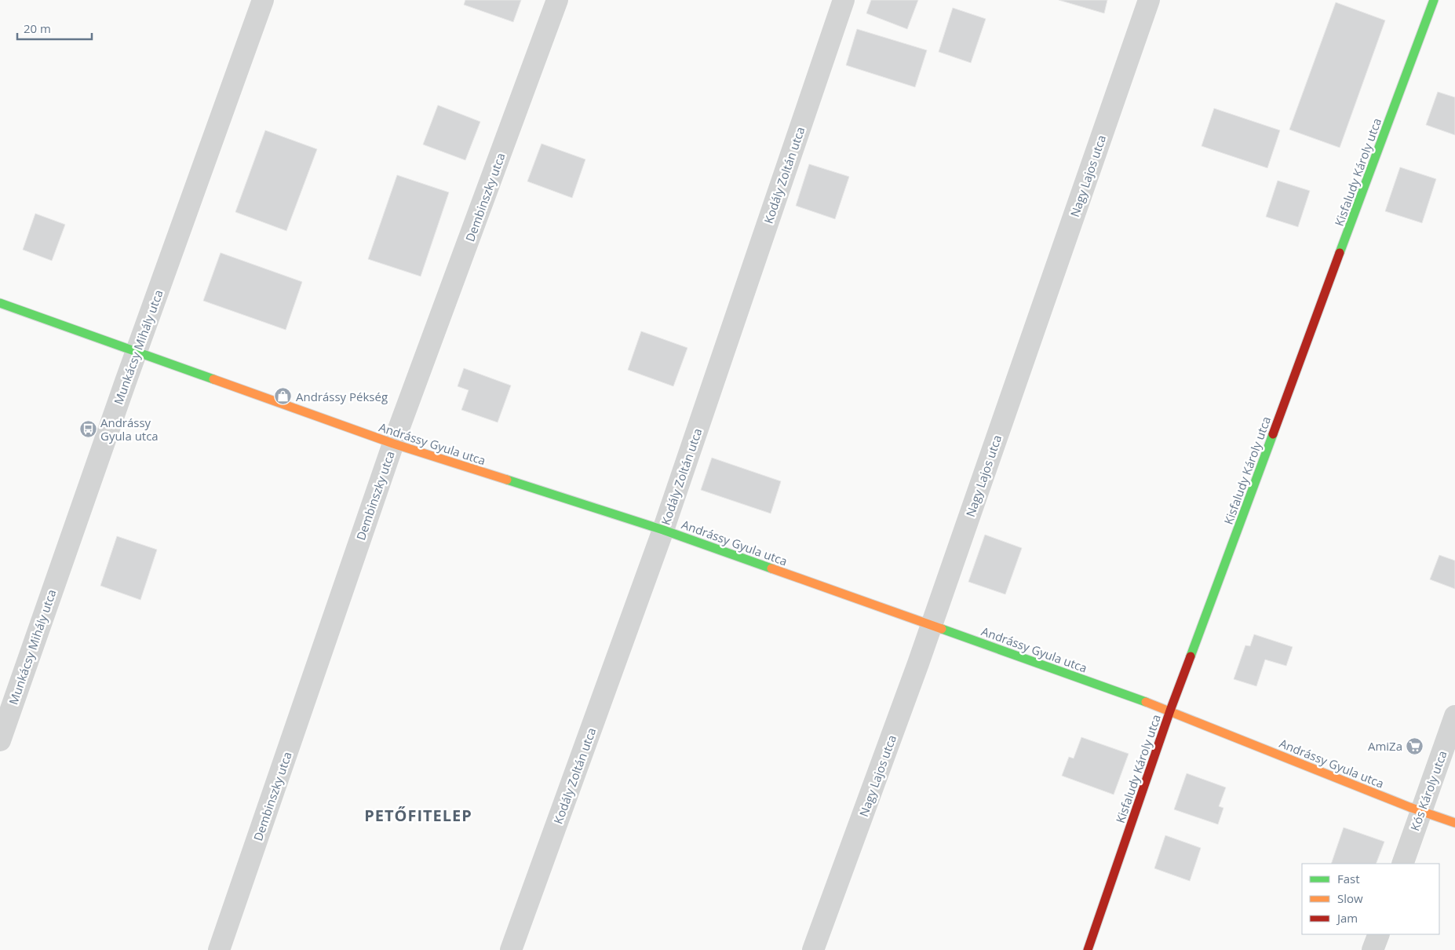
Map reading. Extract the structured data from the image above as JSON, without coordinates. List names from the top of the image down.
{
  "streets": {
    "street": [
      "Kisfaludy Károly utca",
      "Kodály Zoltán utca",
      "Nagy Lajos utca",
      "Dembinszky utca",
      "Munkácsy Mihály utca",
      "Andrássy Gyula utca",
      "Kós Károly utca"
    ]
  },
  "crossings": [
    ["Kisfaludy Károly utca", "Andrássy Gyula utca"],
    ["Kodály Zoltán utca", "Andrássy Gyula utca"],
    ["Nagy Lajos utca", "Andrássy Gyula utca"],
    ["Dembinszky utca", "Andrássy Gyula utca"],
    ["Munkácsy Mihály utca", "Andrássy Gyula utca"],
    ["Andrássy Gyula utca", "Kós Károly utca"]
  ],
  "districts": ["PETŐFITELEP"],
  "places": {
    "shop": ["Andrássy Pékség"],
    "bus stop": ["Andrássy Gyula utca"],
    "supermarket": ["AmiZa"]
  },
  "legend": ["Fast", "Slow", "Jam"],
  "scale_bar": "20 m"
}
